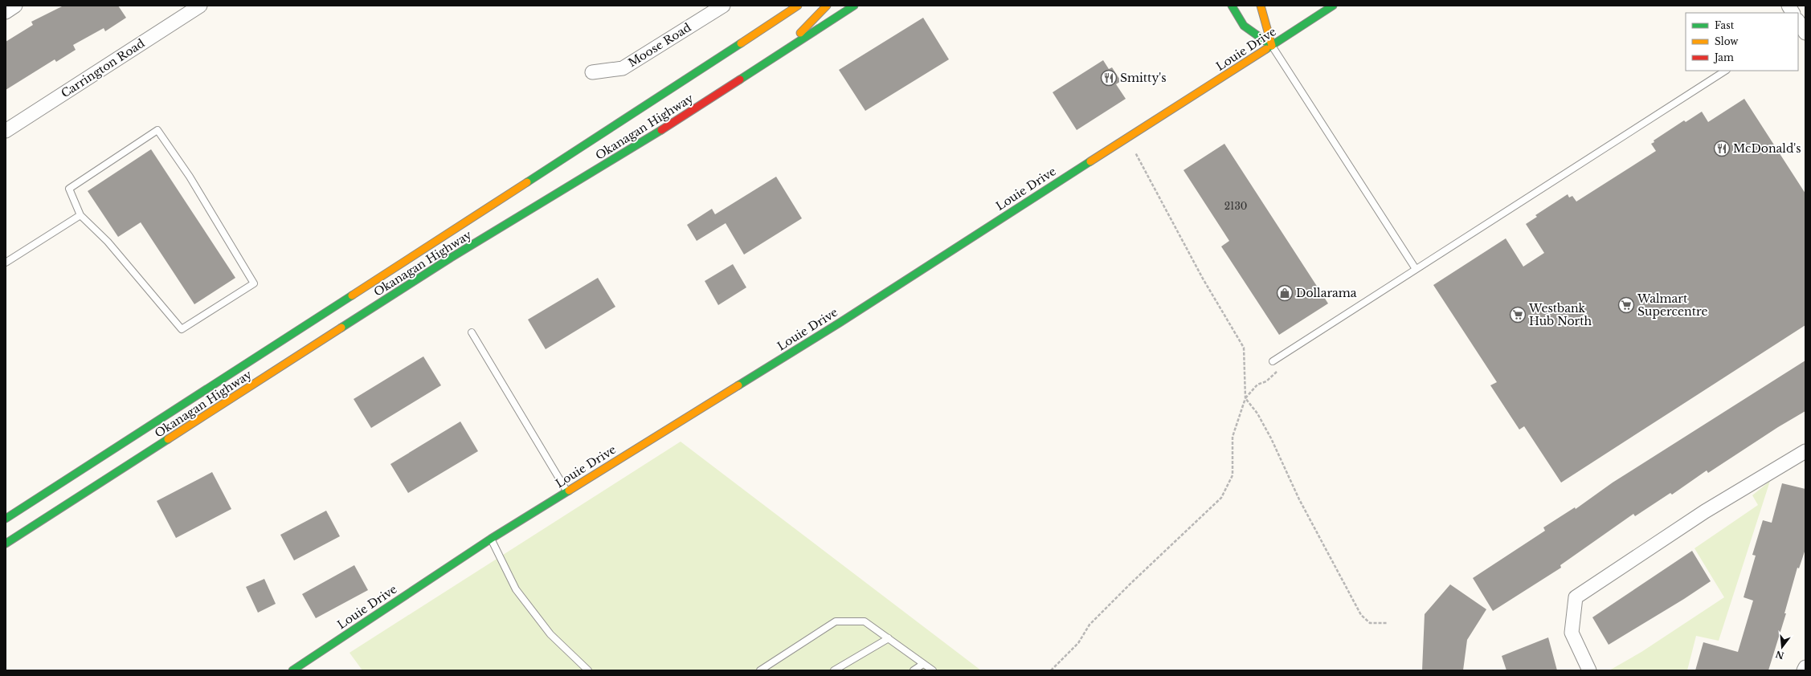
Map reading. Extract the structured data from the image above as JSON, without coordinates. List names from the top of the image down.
{
  "streets": {
    "main road": ["Louie Drive", "Okanagan Highway"],
    "street": ["Moose Road", "Carrington Road"]
  },
  "places": {
    "restaurant": ["Smitty's", "McDonald's"],
    "shop": ["Dollarama"],
    "supermarket": ["Walmart Supercentre", "Westbank Hub North"]
  },
  "house_numbers": ["2130"],
  "legend": ["Fast", "Slow", "Jam"],
  "north": "bottom"
}
